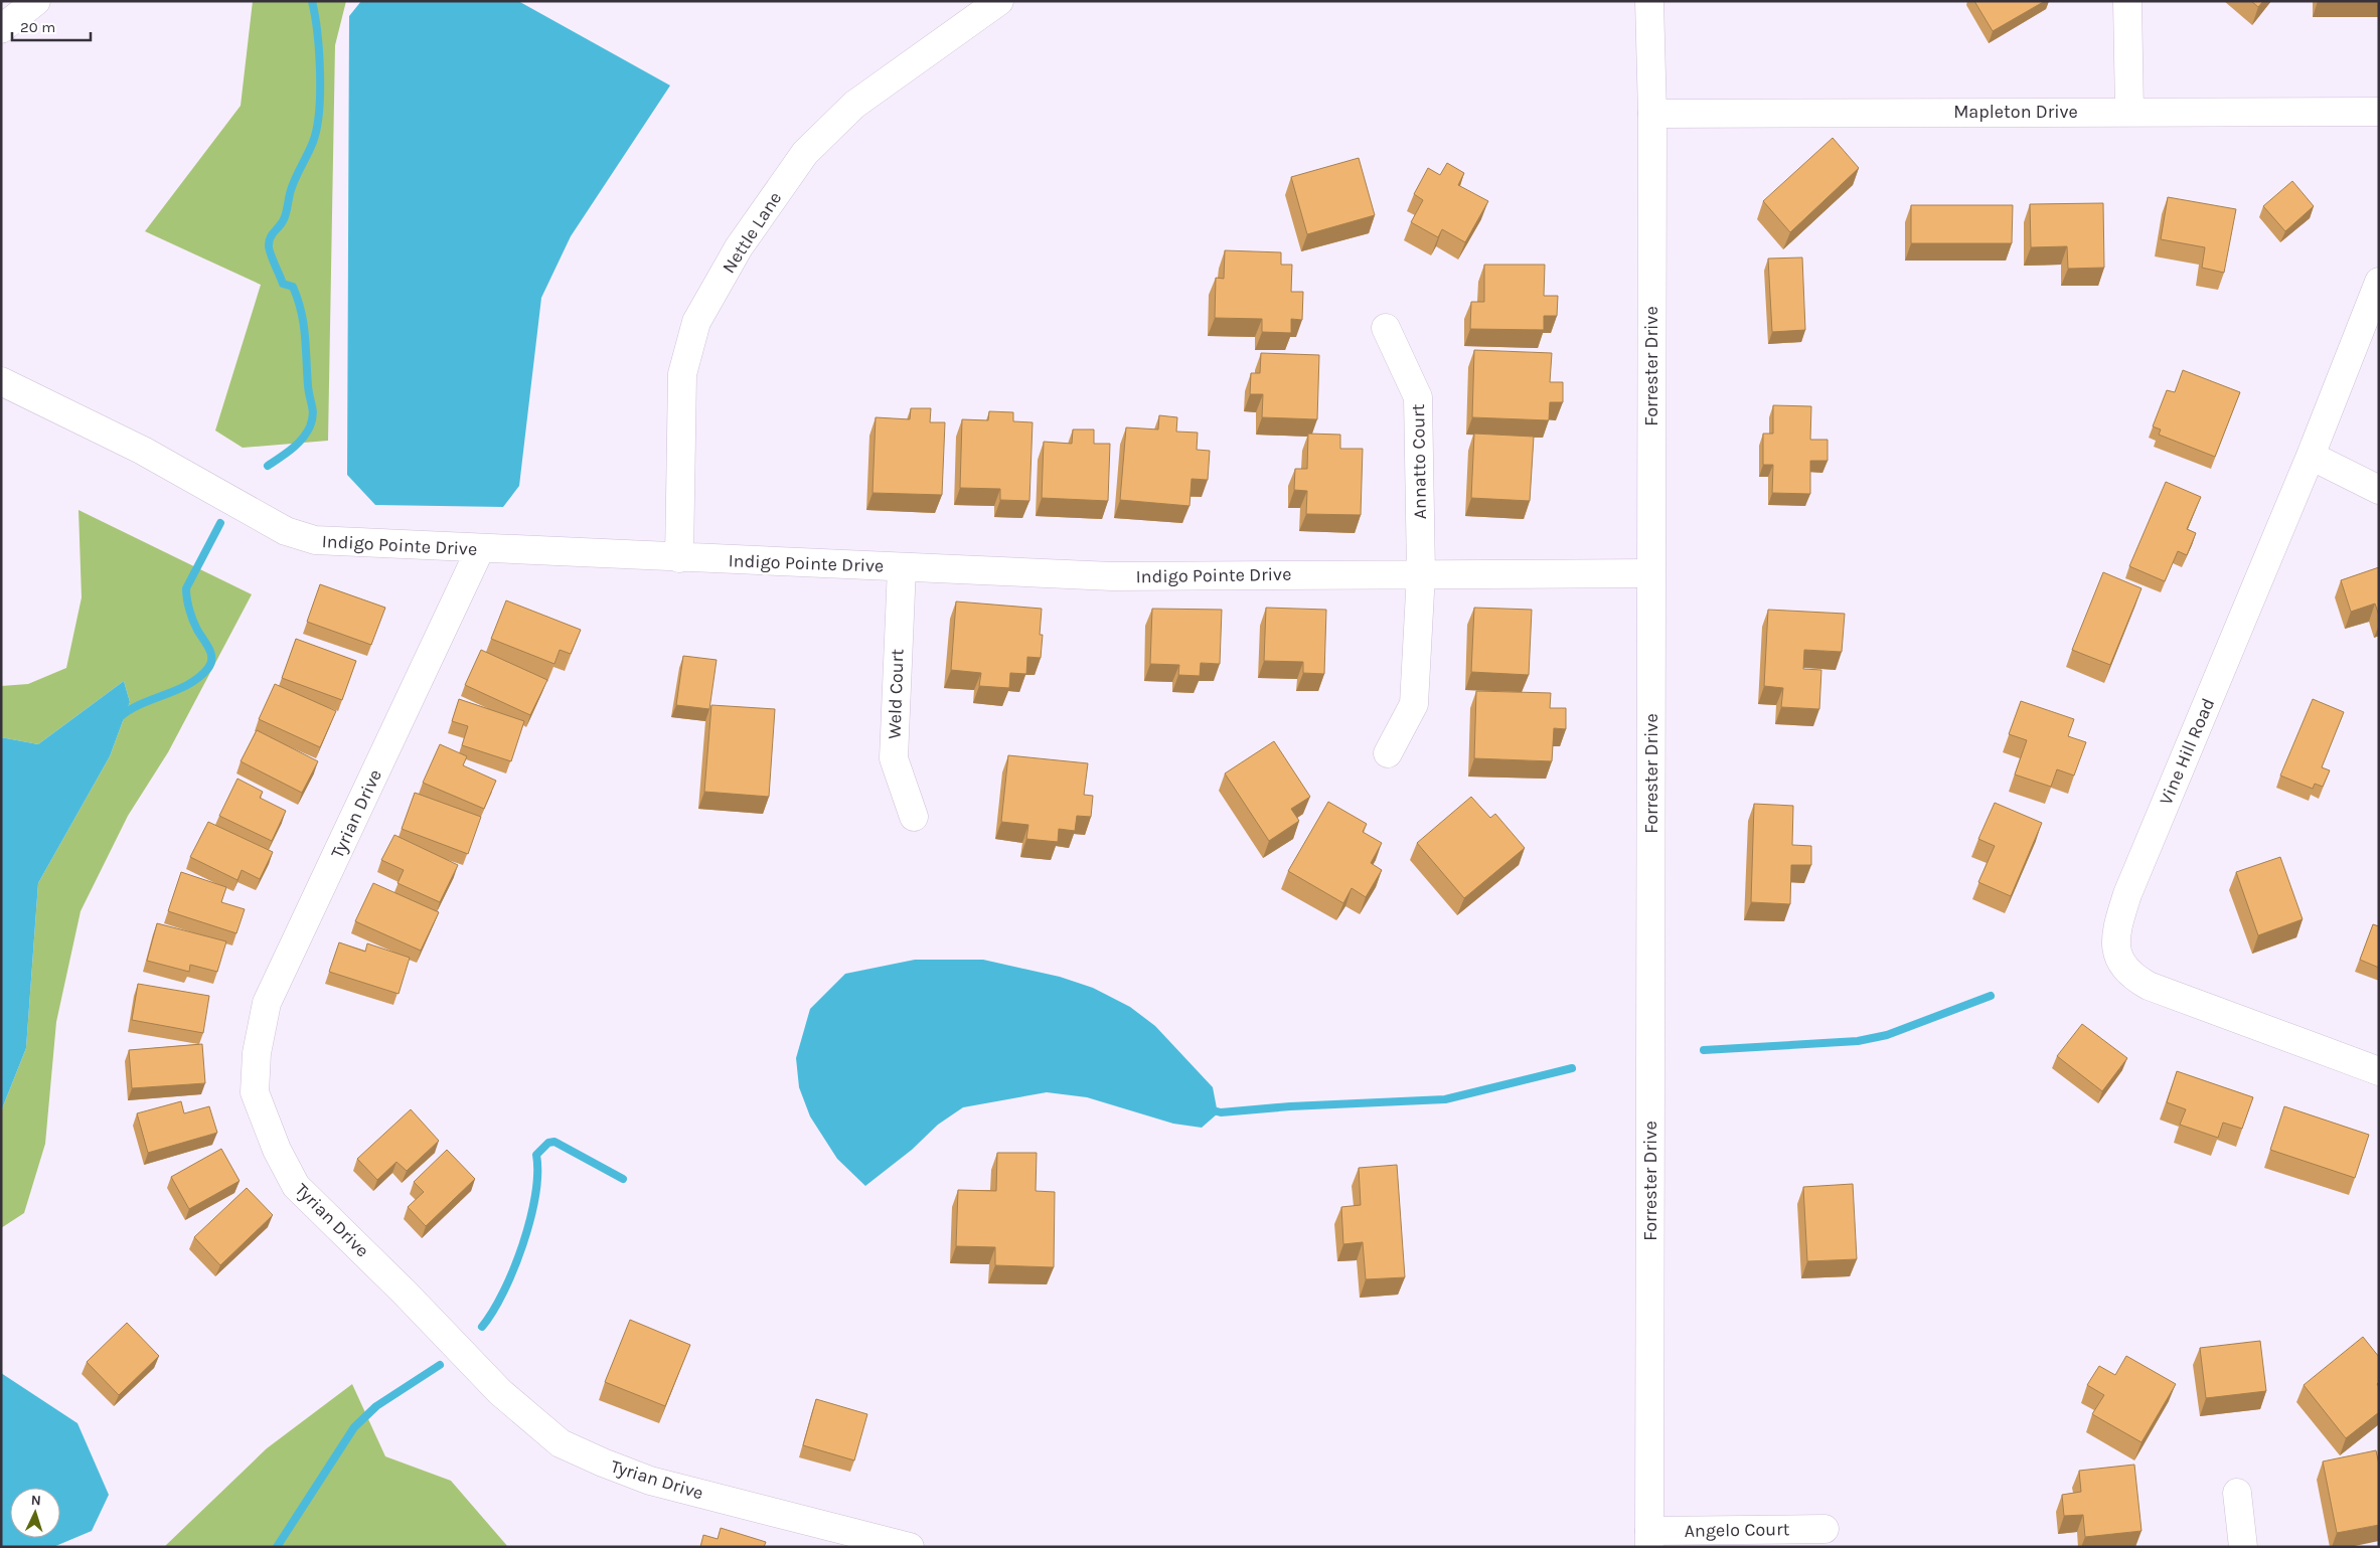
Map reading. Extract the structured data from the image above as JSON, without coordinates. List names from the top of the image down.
{
  "streets": {
    "street": [
      "Mapleton Drive",
      "Nettle Lane",
      "Forrester Drive",
      "Annatto Court",
      "Indigo Pointe Drive",
      "Weld Court",
      "Vine Hill Road",
      "Tyrian Drive",
      "Angelo Court"
    ]
  },
  "crossings": [
    ["Mapleton Drive", "Forrester Drive"],
    ["Nettle Lane", "Indigo Pointe Drive"],
    ["Forrester Drive", "Indigo Pointe Drive"],
    ["Forrester Drive", "Angelo Court"],
    ["Annatto Court", "Indigo Pointe Drive"],
    ["Indigo Pointe Drive", "Weld Court"],
    ["Indigo Pointe Drive", "Tyrian Drive"]
  ],
  "scale_bar": "20 m",
  "north": "top"
}
